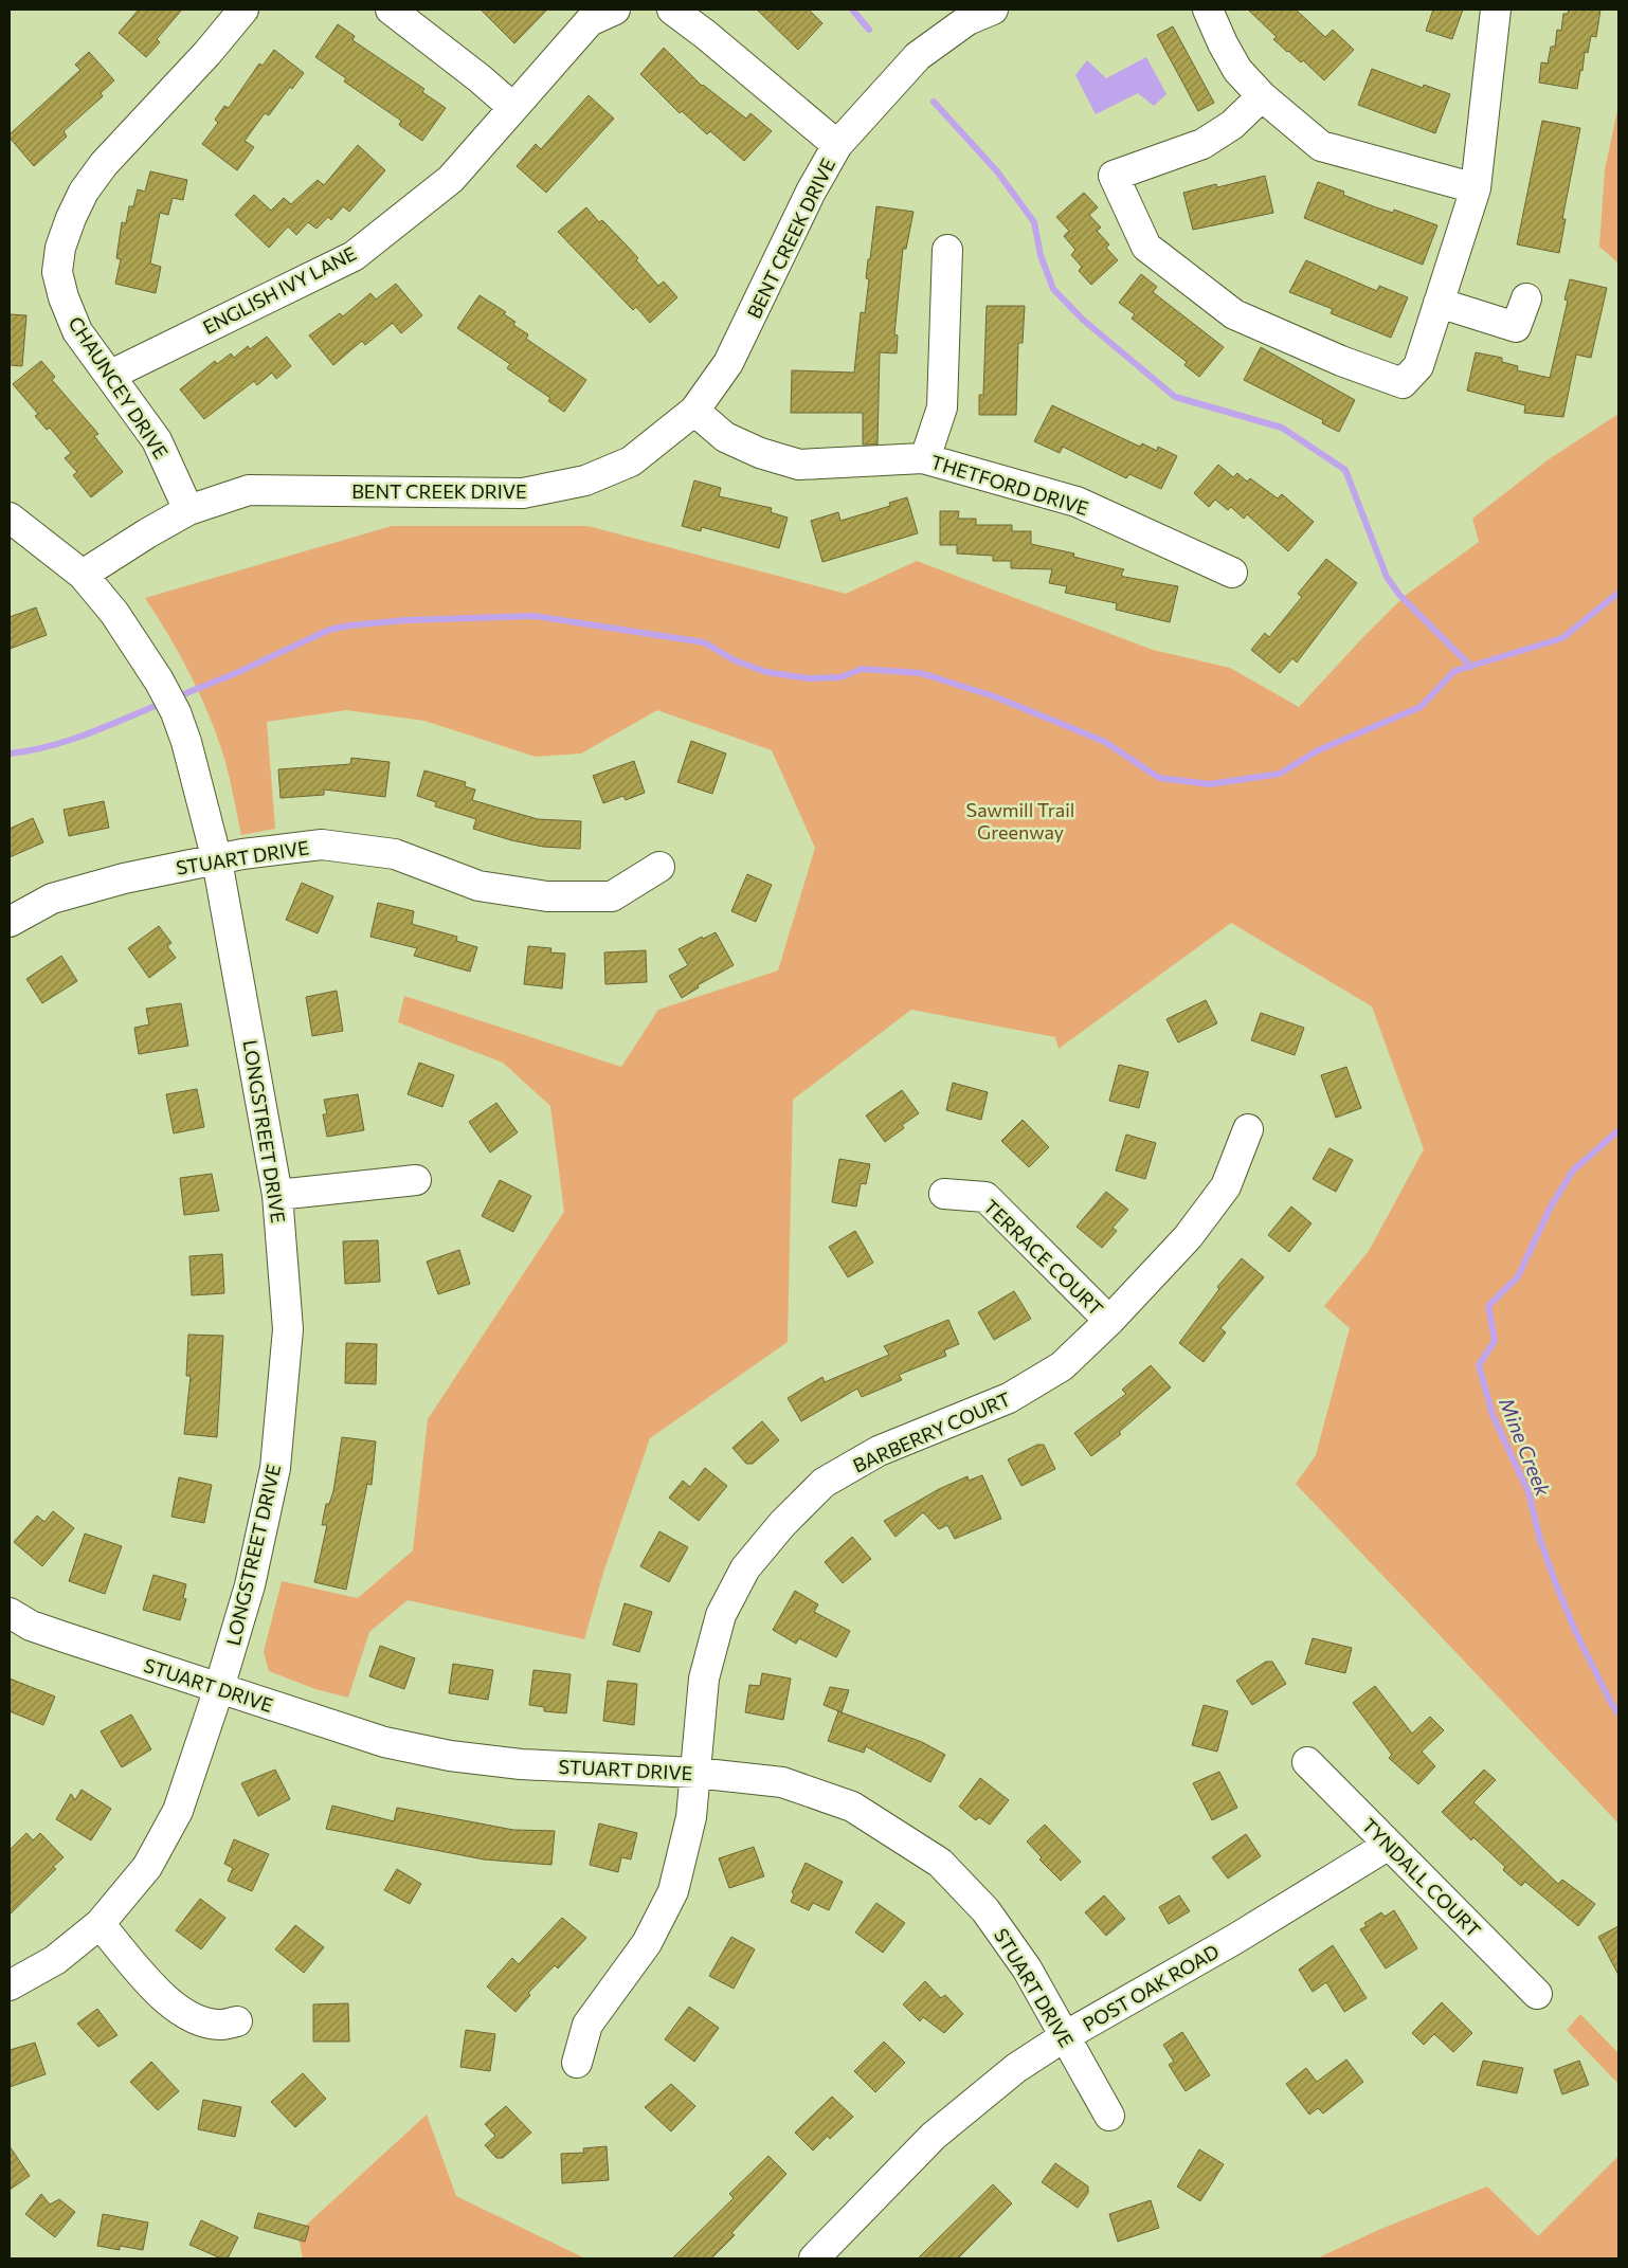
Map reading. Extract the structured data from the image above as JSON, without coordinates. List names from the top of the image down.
{
  "streets": {
    "street": [
      "BENT CREEK DRIVE",
      "ENGLISH IVY LANE",
      "CHAUNCEY DRIVE",
      "THETFORD DRIVE",
      "STUART DRIVE",
      "LONGSTREET DRIVE",
      "TERRACE COURT",
      "BARBERRY COURT",
      "TYNDALL COURT",
      "POST OAK ROAD"
    ]
  },
  "crossings": [
    ["BENT CREEK DRIVE", "CHAUNCEY DRIVE"],
    ["BENT CREEK DRIVE", "THETFORD DRIVE"],
    ["BENT CREEK DRIVE", "LONGSTREET DRIVE"],
    ["ENGLISH IVY LANE", "CHAUNCEY DRIVE"],
    ["STUART DRIVE", "LONGSTREET DRIVE"],
    ["STUART DRIVE", "BARBERRY COURT"],
    ["STUART DRIVE", "POST OAK ROAD"],
    ["TERRACE COURT", "BARBERRY COURT"],
    ["TYNDALL COURT", "POST OAK ROAD"]
  ],
  "water": ["Mine Creek"],
  "parks": ["Sawmill Trail Greenway"]
}
